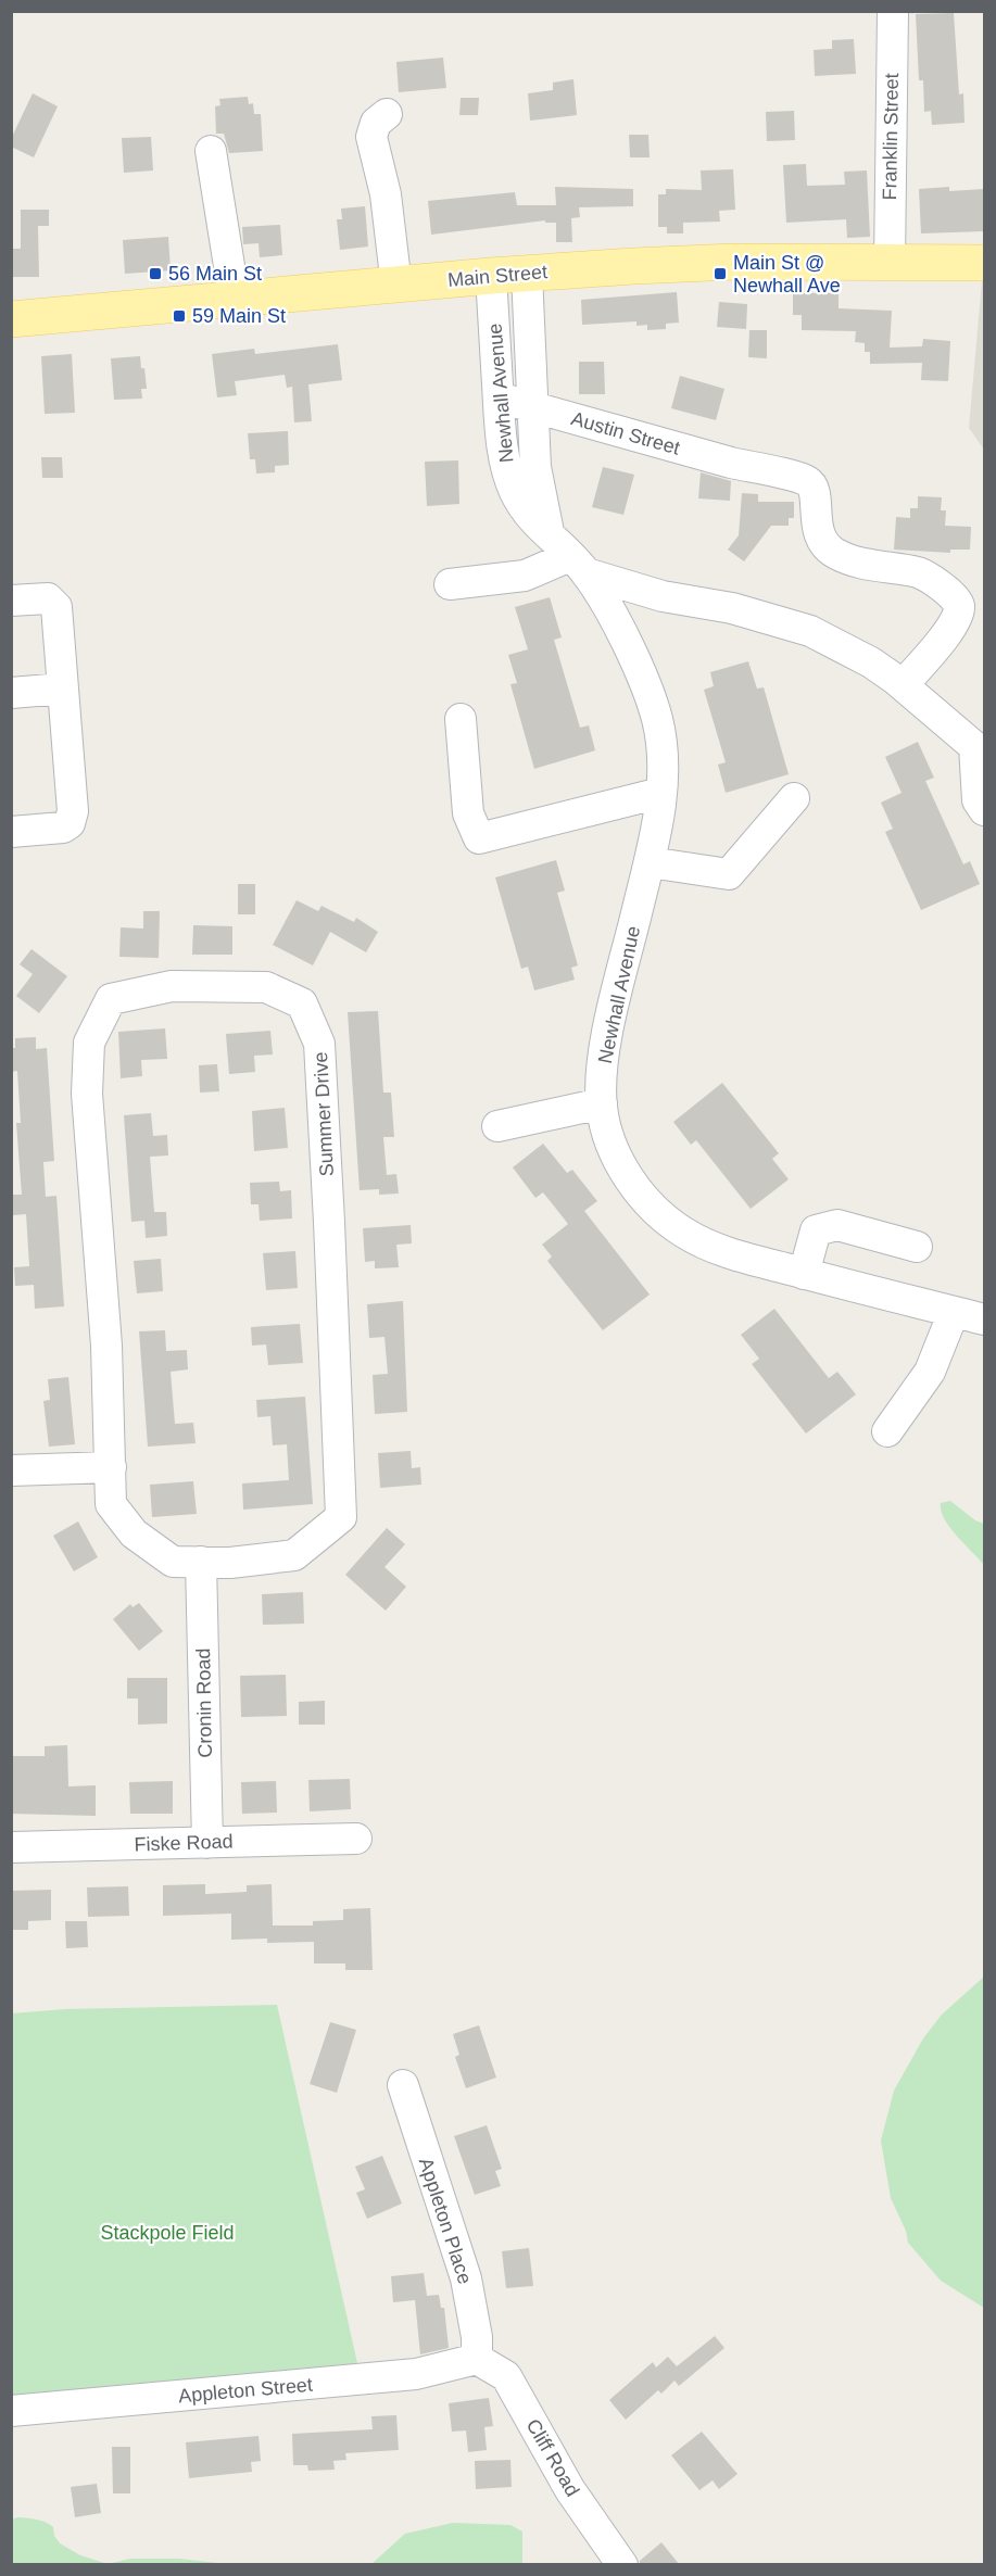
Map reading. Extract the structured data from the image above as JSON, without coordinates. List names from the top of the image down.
{
  "streets": {
    "main road": ["Main Street"],
    "street": [
      "Franklin Street",
      "Newhall Avenue",
      "Austin Street",
      "Summer Drive",
      "Cronin Road",
      "Fiske Road",
      "Appleton Place",
      "Appleton Street",
      "Cliff Road"
    ]
  },
  "crossings": [
    ["Franklin Street", "Main Street"],
    ["Main Street", "Newhall Avenue"],
    ["Newhall Avenue", "Austin Street"],
    ["Summer Drive", "Cronin Road"],
    ["Cronin Road", "Fiske Road"],
    ["Appleton Place", "Appleton Street"],
    ["Appleton Place", "Cliff Road"],
    ["Appleton Street", "Cliff Road"]
  ],
  "parks": ["Stackpole Field"],
  "places": {
    "transit": ["56 Main St", "Main St @ Newhall Ave", "59 Main St"]
  }
}
